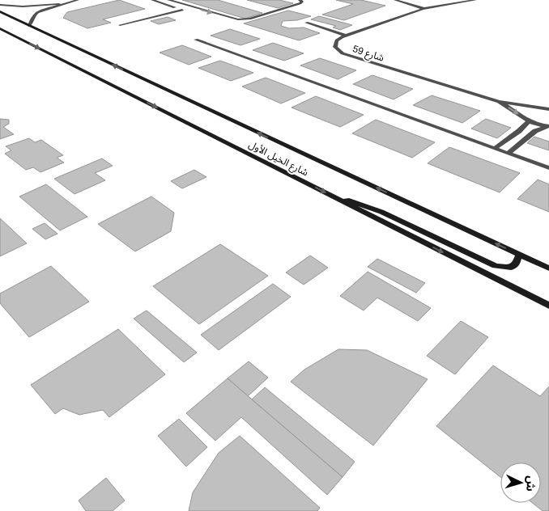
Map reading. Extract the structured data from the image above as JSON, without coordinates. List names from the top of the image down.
{
  "streets": {
    "main road": ["شارع الخيل الأول"],
    "street": ["شارع 59"]
  },
  "north": "right"
}
